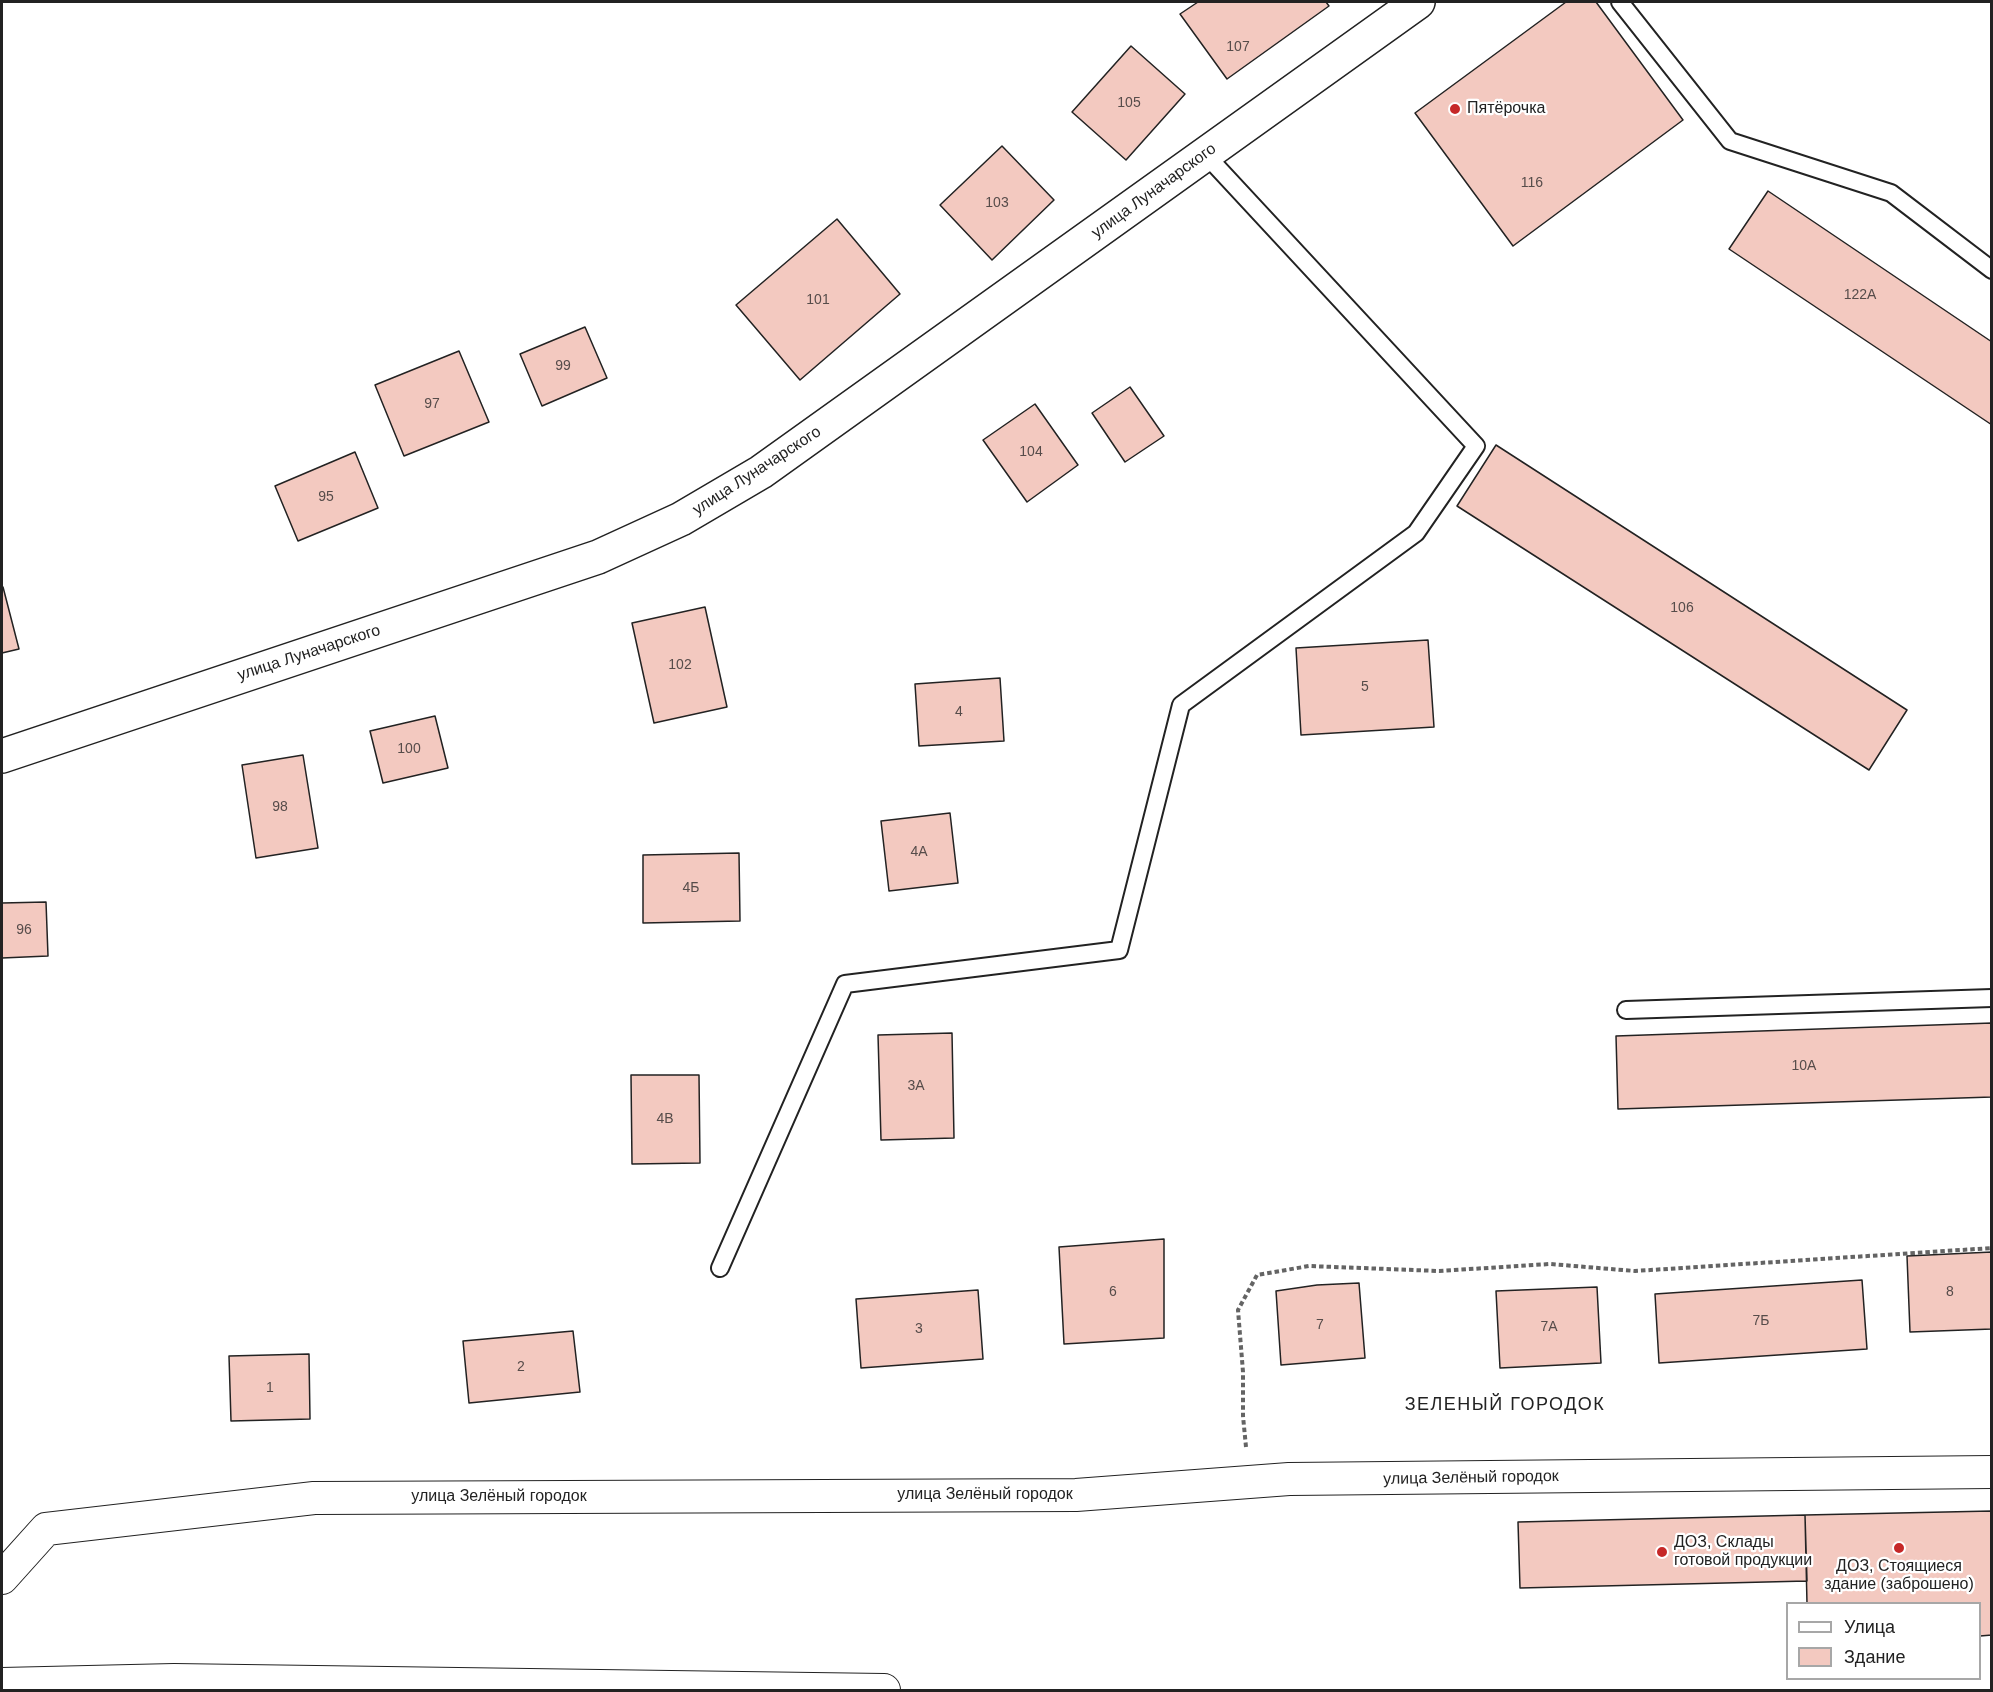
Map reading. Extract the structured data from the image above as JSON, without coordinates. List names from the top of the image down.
{
  "streets": {
    "street": ["улица Луначарского", "улица Зелёный городок"]
  },
  "districts": ["ЗЕЛЕНЫЙ ГОРОДОК"],
  "places": ["Пятёрочка", "ДОЗ, Стоящиеся здание (заброшено)", "ДОЗ, Склады готовой продукции"],
  "house_numbers": [
    "107",
    "105",
    "116",
    "103",
    "122А",
    "101",
    "99",
    "97",
    "104",
    "95",
    "106",
    "102",
    "5",
    "4",
    "100",
    "98",
    "4А",
    "4Б",
    "96",
    "10А",
    "3А",
    "4В",
    "6",
    "8",
    "7Б",
    "7",
    "7А",
    "3",
    "2",
    "1"
  ],
  "legend": ["Улица", "Здание"]
}
